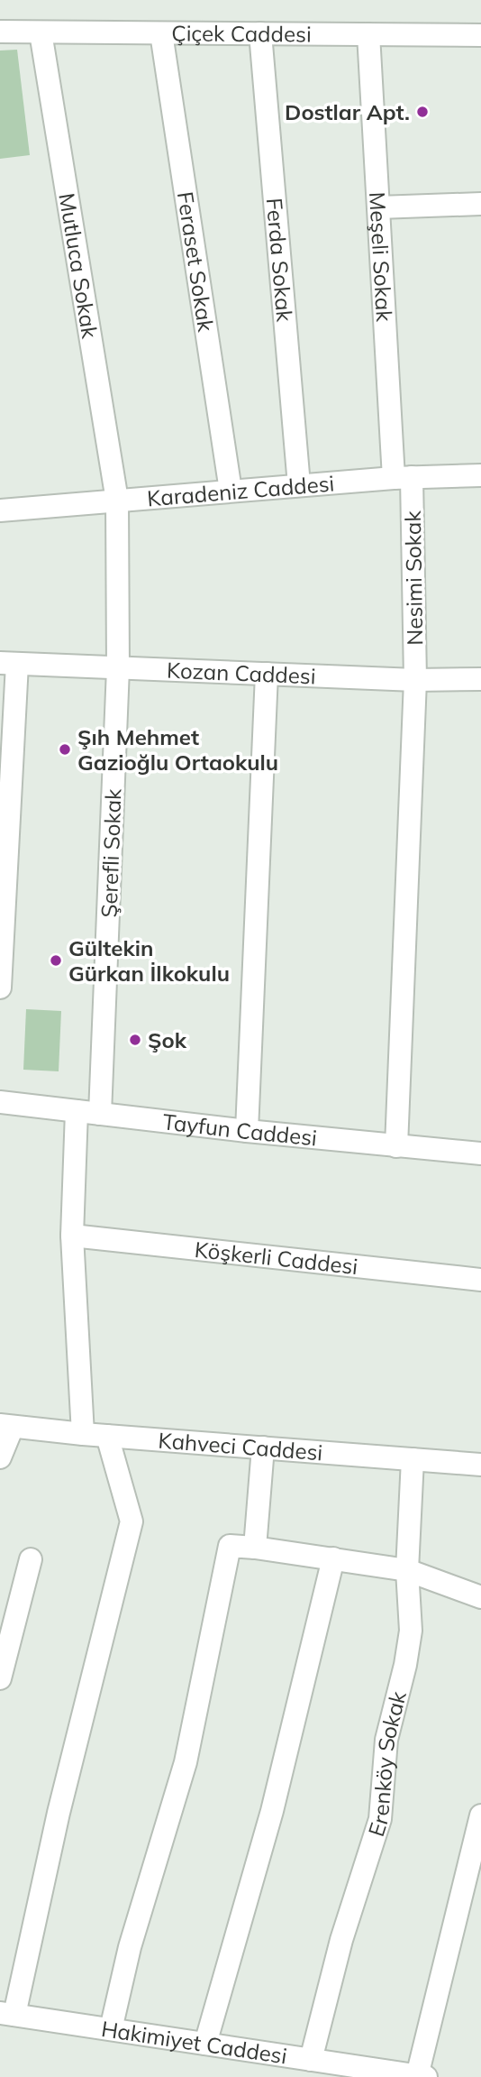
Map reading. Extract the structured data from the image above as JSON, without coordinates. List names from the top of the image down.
{
  "streets": {
    "street": [
      "Çiçek Caddesi",
      "Meşeli Sokak",
      "Ferda Sokak",
      "Feraset Sokak",
      "Mutluca Sokak",
      "Karadeniz Caddesi",
      "Nesimi Sokak",
      "Kozan Caddesi",
      "Şerefli Sokak",
      "Tayfun Caddesi",
      "Köşkerli Caddesi",
      "Kahveci Caddesi",
      "Erenköy Sokak",
      "Hakimiyet Caddesi"
    ]
  },
  "crossings": [
    ["Çiçek Caddesi", "Meşeli Sokak"],
    ["Çiçek Caddesi", "Ferda Sokak"],
    ["Çiçek Caddesi", "Feraset Sokak"],
    ["Çiçek Caddesi", "Mutluca Sokak"],
    ["Meşeli Sokak", "Karadeniz Caddesi"],
    ["Meşeli Sokak", "Nesimi Sokak"],
    ["Ferda Sokak", "Karadeniz Caddesi"],
    ["Feraset Sokak", "Karadeniz Caddesi"],
    ["Mutluca Sokak", "Karadeniz Caddesi"],
    ["Mutluca Sokak", "Kozan Caddesi"],
    ["Mutluca Sokak", "Şerefli Sokak"],
    ["Karadeniz Caddesi", "Nesimi Sokak"],
    ["Nesimi Sokak", "Kozan Caddesi"],
    ["Nesimi Sokak", "Tayfun Caddesi"],
    ["Kozan Caddesi", "Şerefli Sokak"],
    ["Şerefli Sokak", "Tayfun Caddesi"],
    ["Kahveci Caddesi", "Erenköy Sokak"],
    ["Erenköy Sokak", "Hakimiyet Caddesi"]
  ],
  "places": [
    "Dostlar Apt.",
    "Şıh Mehmet Gazioğlu Ortaokulu",
    "Gültekin Gürkan İlkokulu",
    "Şok"
  ]
}
